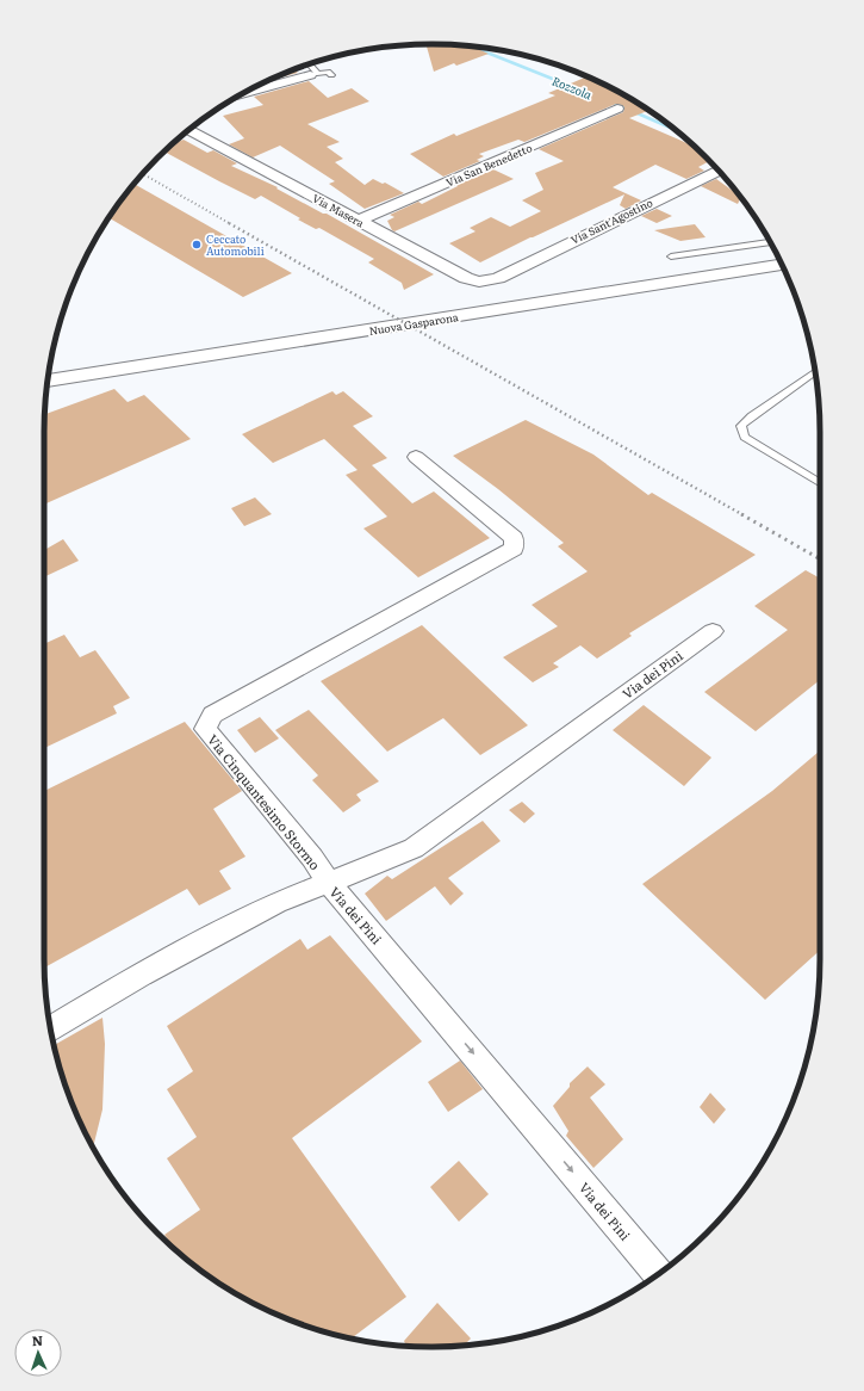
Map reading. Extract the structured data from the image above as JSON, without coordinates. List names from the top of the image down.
{
  "streets": {
    "main road": ["Nuova Gasparona"],
    "street": [
      "Via San Benedetto",
      "Via Masera",
      "Via Sant'Agostino",
      "Via dei Pini",
      "Via Cinquantesimo Stormo"
    ]
  },
  "crossings": [
    ["Via San Benedetto", "Via Masera"],
    ["Via Masera", "Via Sant'Agostino"],
    ["Via dei Pini", "Via Cinquantesimo Stormo"]
  ],
  "one_way": ["Via dei Pini"],
  "water": ["Rozzola"],
  "places": ["Ceccato Automobili"],
  "north": "top"
}
